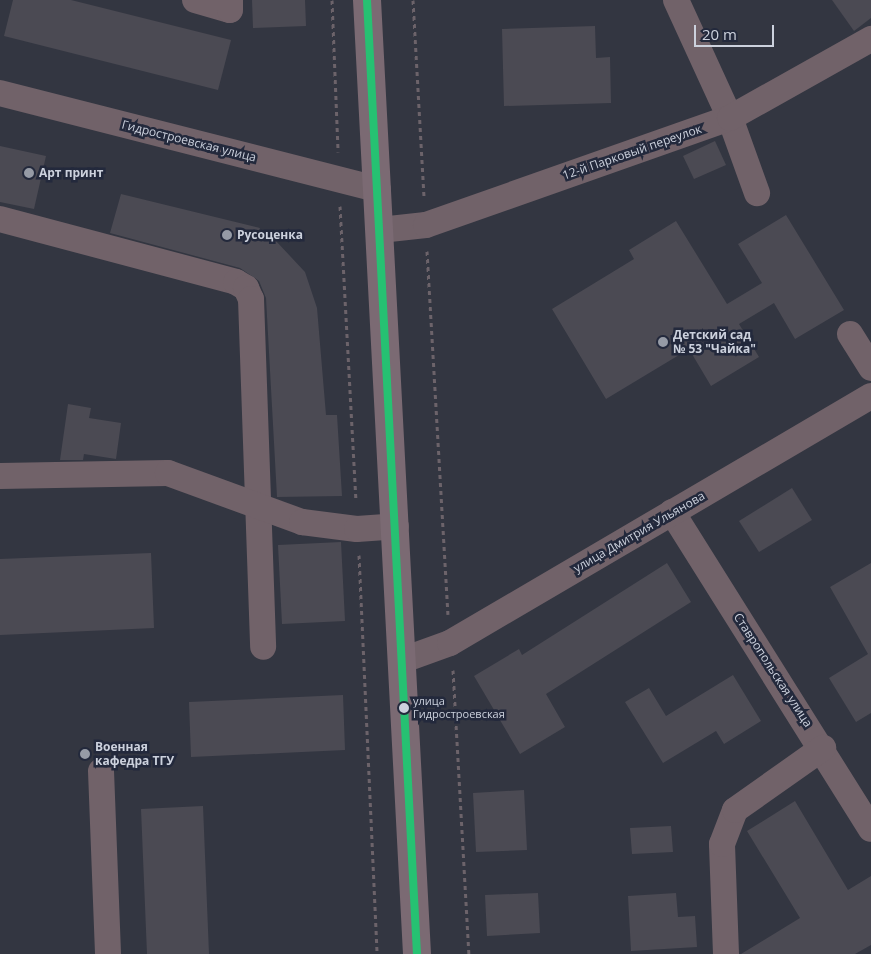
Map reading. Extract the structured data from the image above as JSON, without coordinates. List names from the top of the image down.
{
  "streets": {
    "street": [
      "Гидростроевская улица",
      "12-й Парковый переулок",
      "улица Дмитрия Ульянова",
      "Ставропольская улица"
    ]
  },
  "crossings": [
    ["улица Дмитрия Ульянова", "Ставропольская улица"]
  ],
  "places": [
    "Арт принт",
    "Русоценка",
    "Детский сад № 53 \"Чайка\"",
    "улица Гидростроевская",
    "Военная кафедра ТГУ"
  ],
  "scale_bar": "20 m"
}
